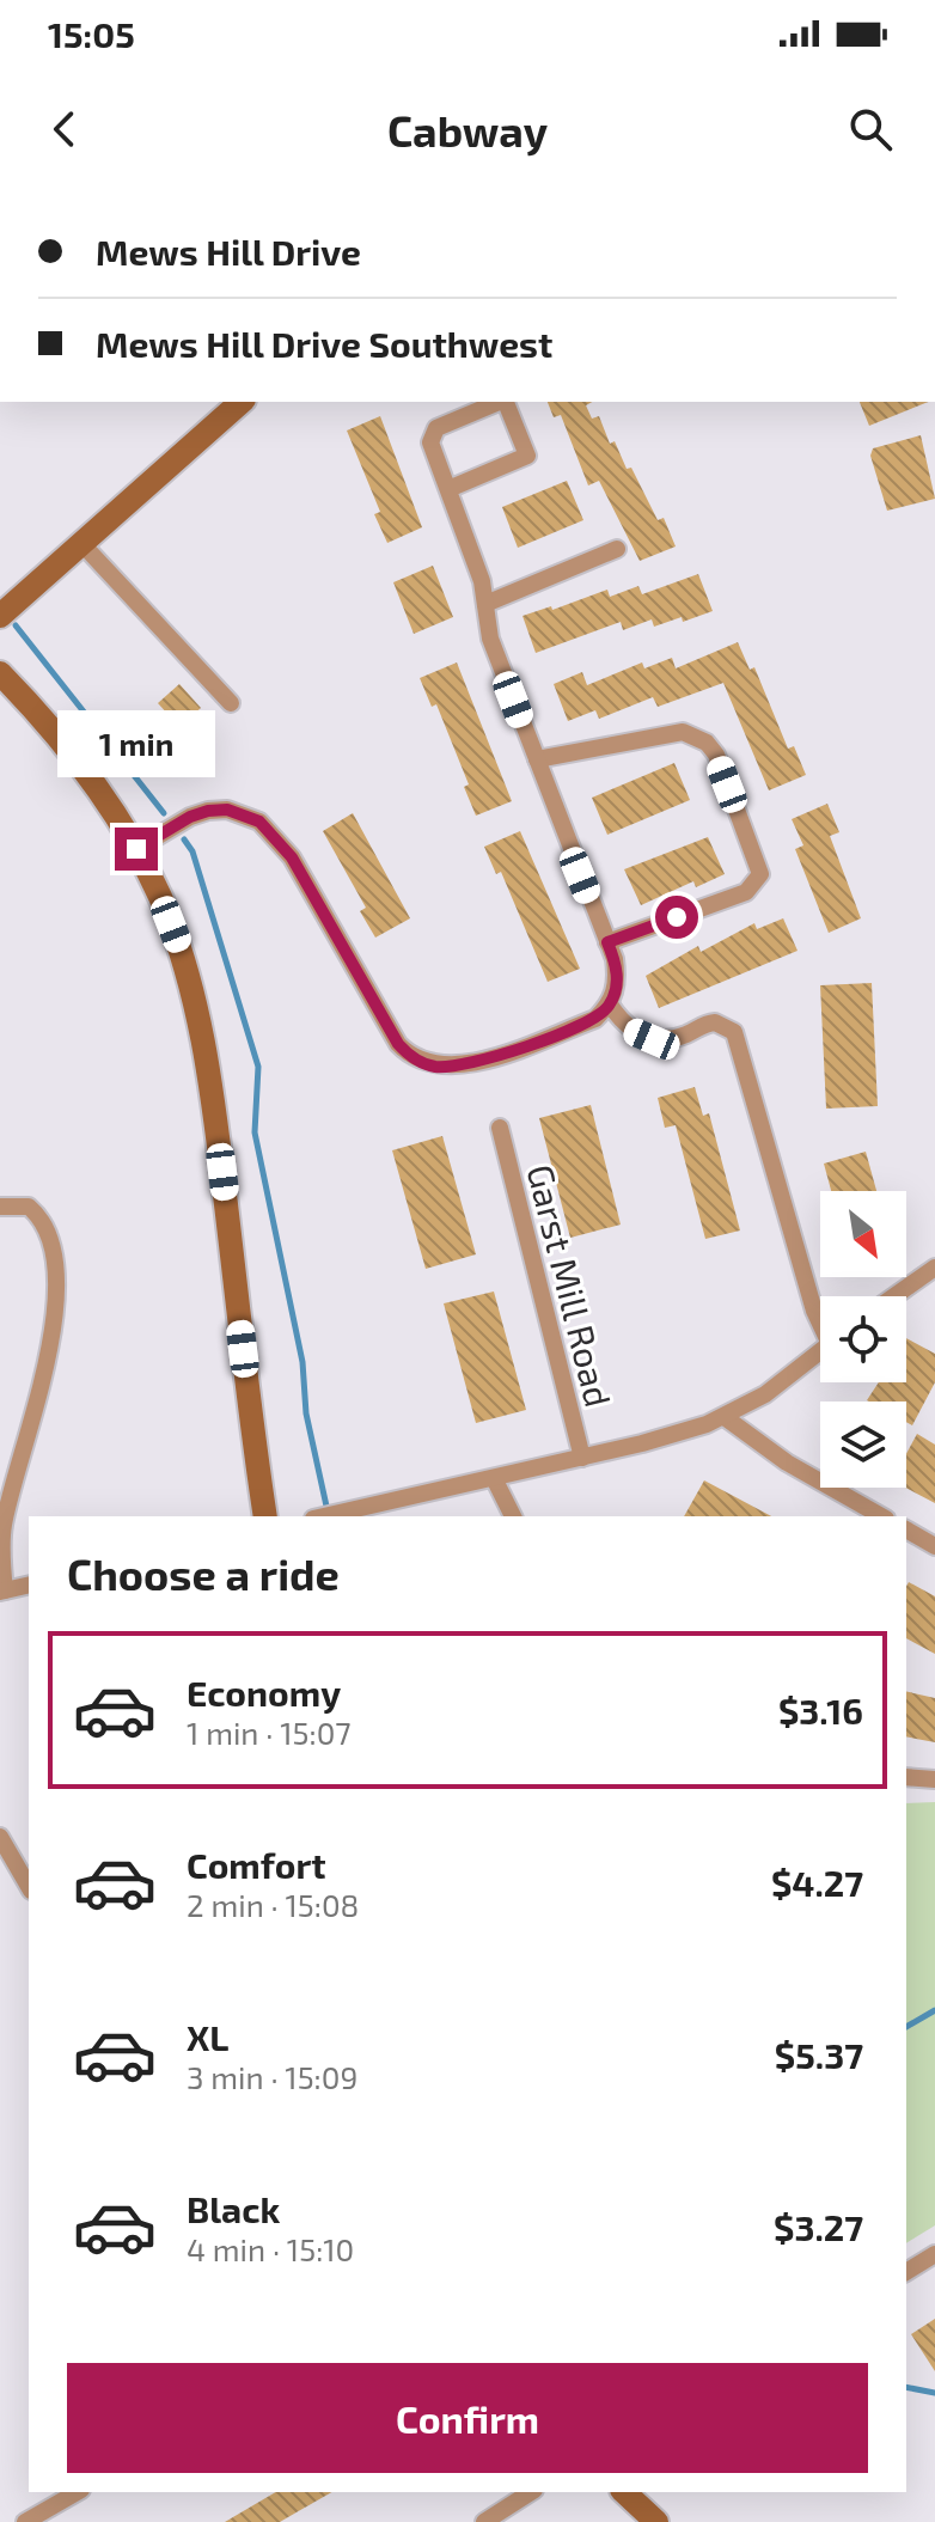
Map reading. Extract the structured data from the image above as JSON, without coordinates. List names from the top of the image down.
{
  "streets": {
    "street": ["Garst Mill Road"]
  },
  "north": "bottom right",
  "page": {
    "status": "15:05",
    "header": "Cabway",
    "banner": ["Mews Hill Drive", "Mews Hill Drive Southwest"],
    "bubble": "1 min",
    "heading": "Choose a ride",
    "list": [
      {
        "name": "Economy",
        "note": "1 min · 15:07",
        "value": "$3.16"
      },
      {
        "name": "Comfort",
        "note": "2 min · 15:08",
        "value": "$4.27"
      },
      {
        "name": "XL",
        "note": "3 min · 15:09",
        "value": "$5.37"
      },
      {
        "name": "Black",
        "note": "4 min · 15:10",
        "value": "$3.27"
      }
    ],
    "buttons": "Confirm"
  }
}
